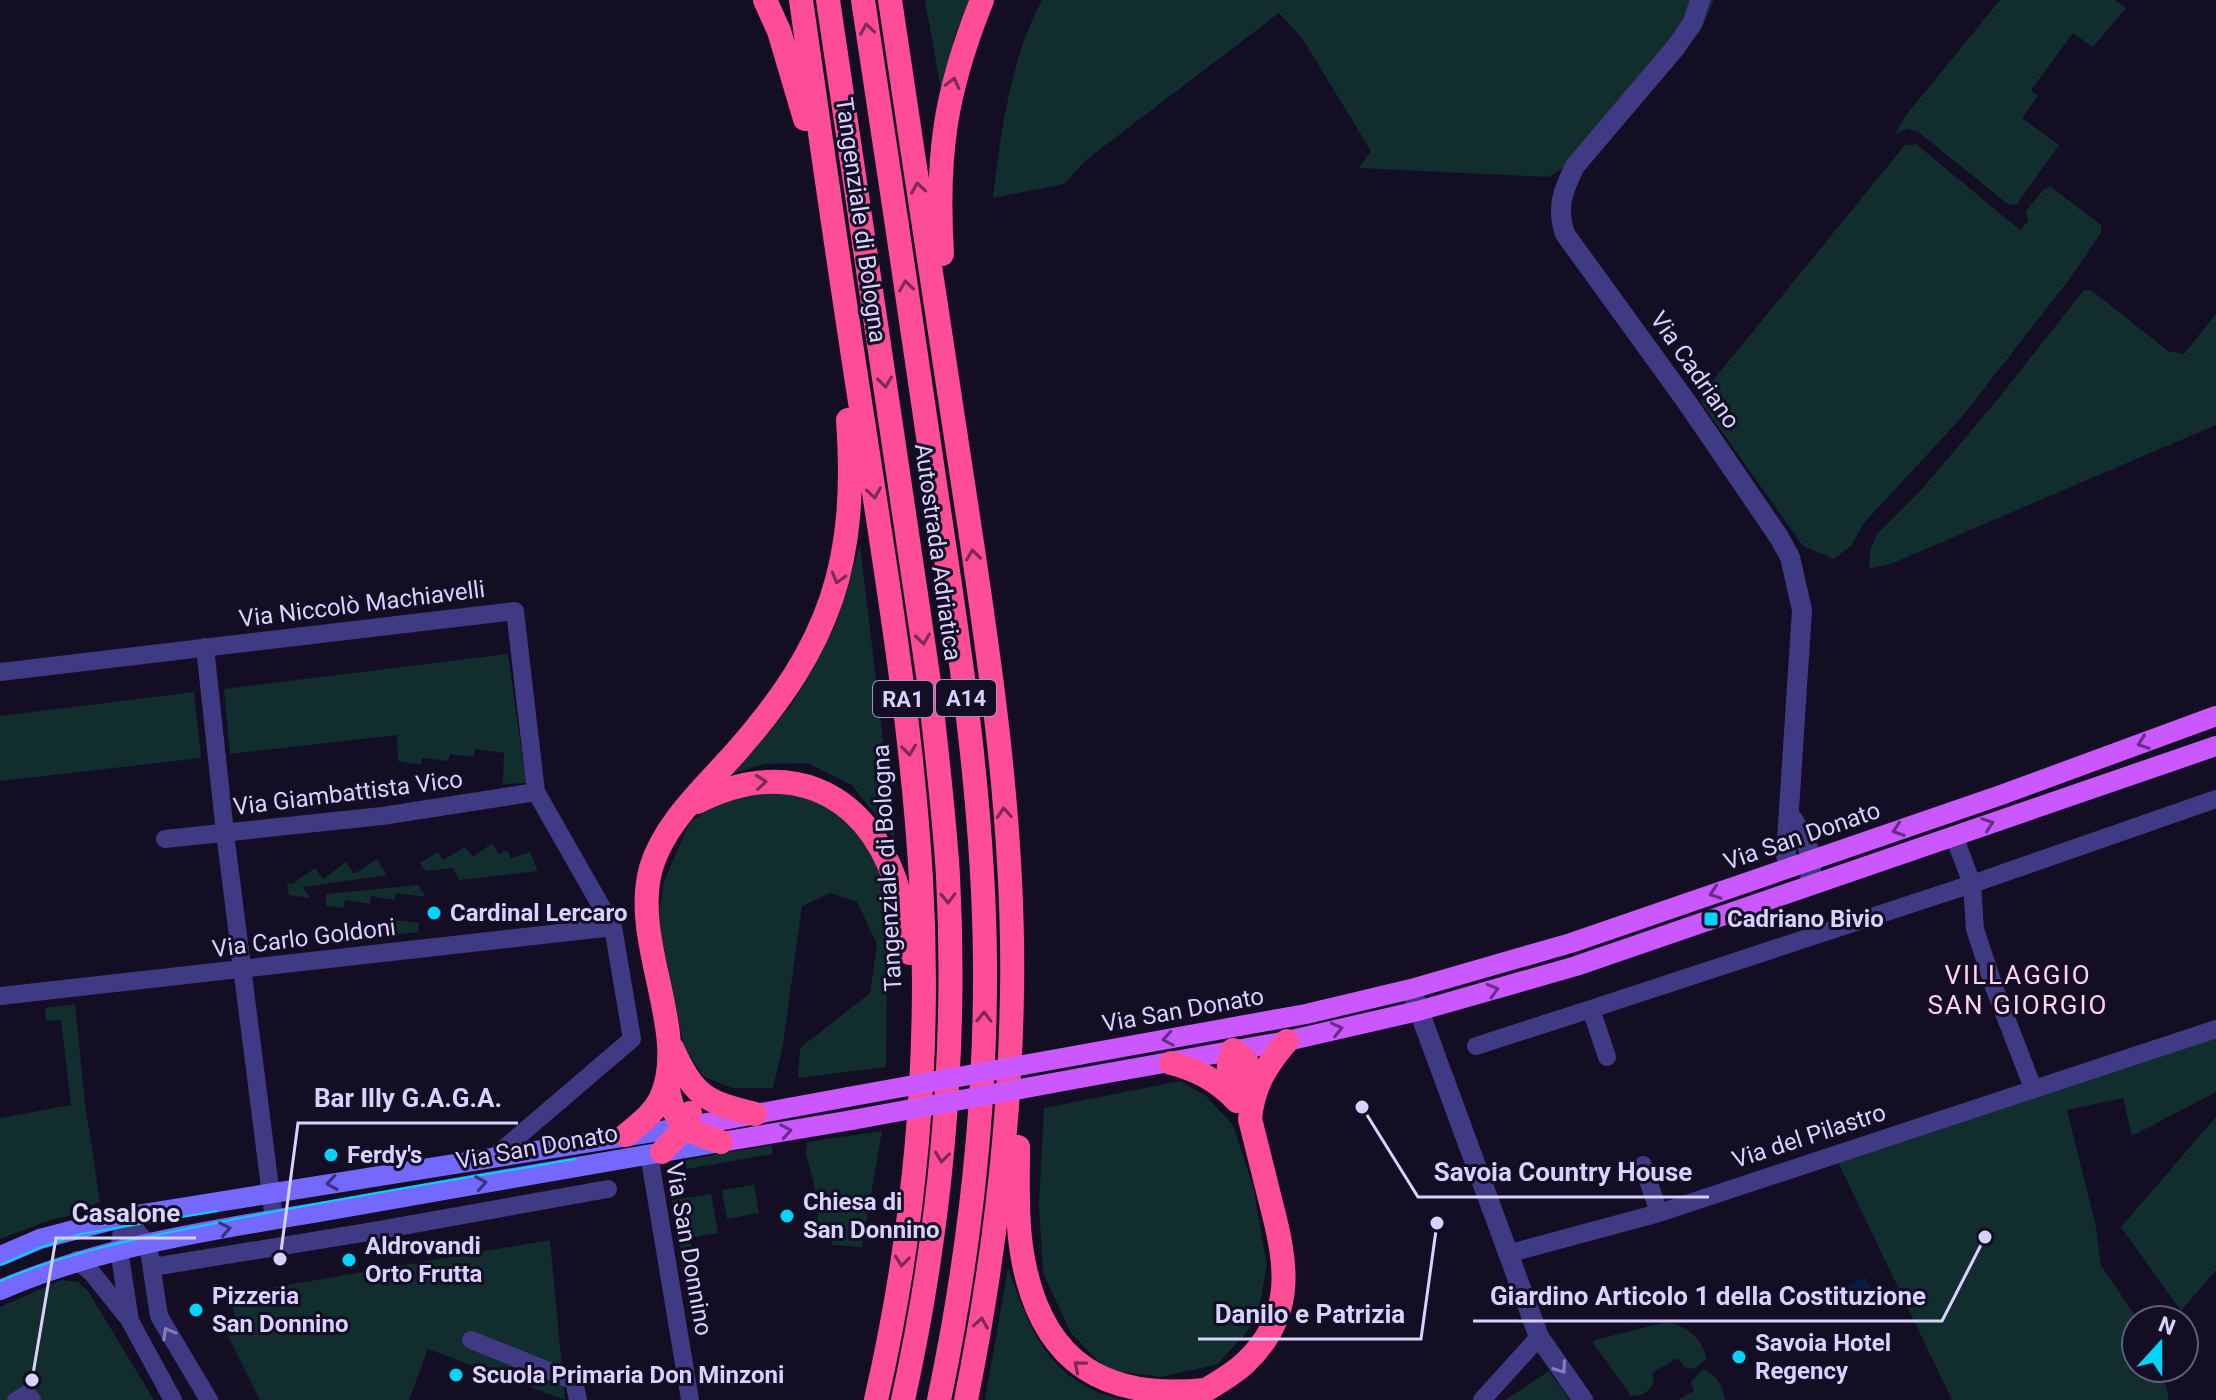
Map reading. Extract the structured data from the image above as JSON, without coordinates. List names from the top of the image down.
{
  "streets": {
    "highway": [
      "Tangenziale di Bologna",
      "Autostrada Adriatica",
      "A14",
      "RA1"
    ],
    "main road": ["Via San Donato"],
    "street": [
      "Via Cadriano",
      "Via Niccolò Machiavelli",
      "Via Giambattista Vico",
      "Via Carlo Goldoni",
      "Via del Pilastro",
      "Via San Donnino"
    ]
  },
  "crossings": [
    ["Via Cadriano", "Via San Donato"],
    ["Via Niccolò Machiavelli", "Via Giambattista Vico"],
    ["Via Niccolò Machiavelli", "Via San Donato"],
    ["Via Niccolò Machiavelli", "Via Carlo Goldoni"],
    ["Via San Donato", "Via San Donnino"]
  ],
  "districts": ["VILLAGGIO SAN GIORGIO"],
  "places": {
    "other": [
      "Cardinal Lercaro",
      "Savoia Country House",
      "Ferdy's",
      "Chiesa di San Donnino",
      "Danilo e Patrizia",
      "Giardino Articolo 1 della Costituzione",
      "Bar Illy G.A.G.A.",
      "Aldrovandi Orto Frutta",
      "Pizzeria San Donnino",
      "Savoia Hotel Regency",
      "Scuola Primaria Don Minzoni",
      "Casalone"
    ],
    "transit": ["Cadriano Bivio"]
  },
  "north": "top"
}
